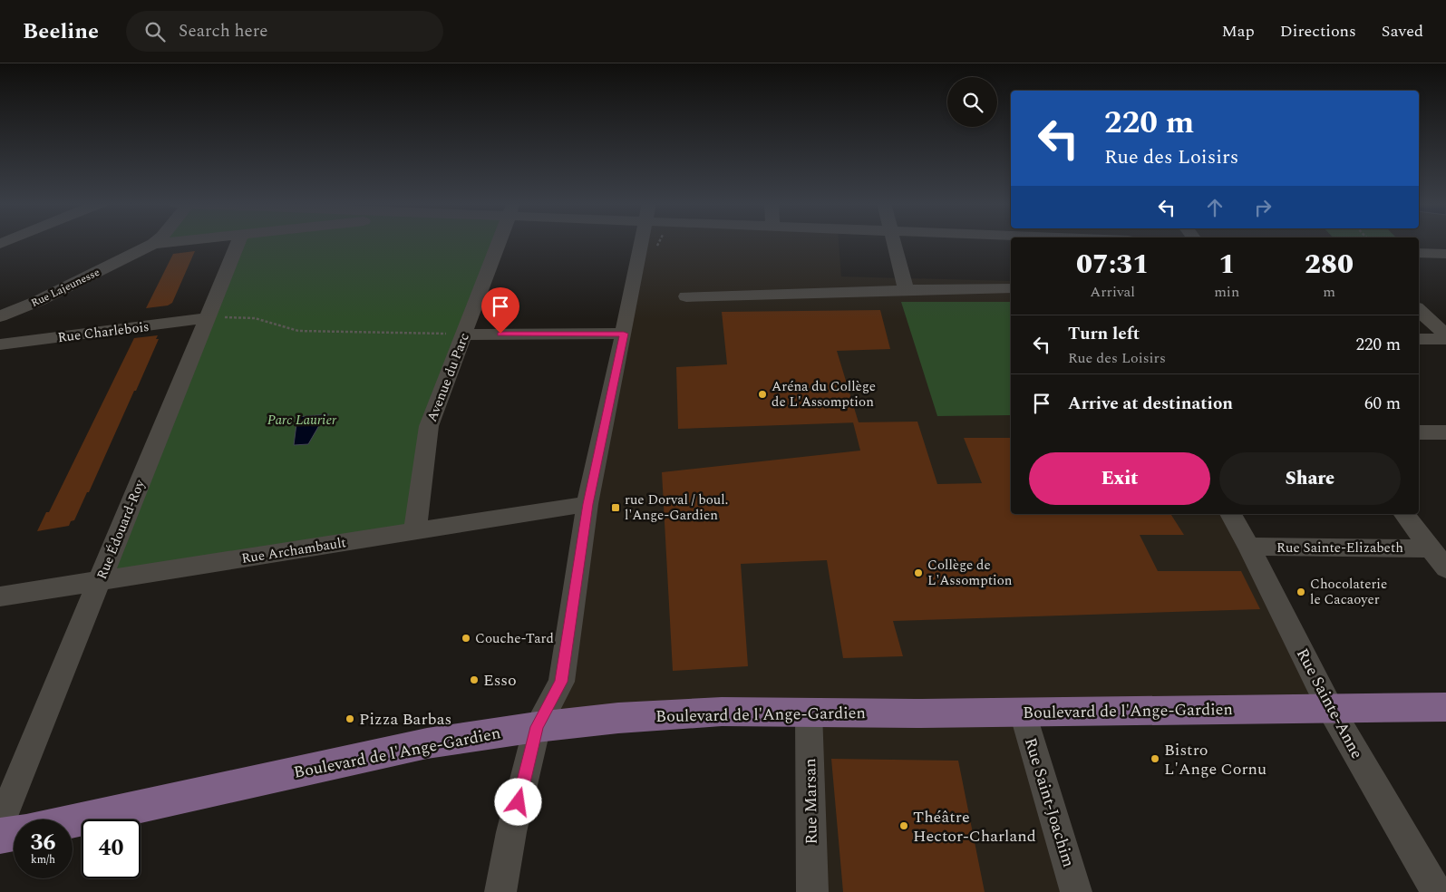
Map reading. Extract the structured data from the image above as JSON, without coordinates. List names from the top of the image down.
{
  "streets": {
    "main road": ["Boulevard de l'Ange-Gardien"],
    "street": [
      "Rue Lajeunesse",
      "Rue Charlebois",
      "Avenue du Parc",
      "Rue Édouard-Roy",
      "Rue Sainte-Elizabeth",
      "Rue Archambault",
      "Rue Sainte-Anne",
      "Rue Marsan",
      "Rue Saint-Joachim"
    ]
  },
  "crossings": [
    ["Rue Charlebois", "Rue Édouard-Roy"],
    ["Avenue du Parc", "Rue Archambault"],
    ["Rue Édouard-Roy", "Rue Archambault"],
    ["Rue Sainte-Elizabeth", "Rue Sainte-Anne"],
    ["Rue Sainte-Anne", "Boulevard de l'Ange-Gardien"],
    ["Boulevard de l'Ange-Gardien", "Rue Marsan"],
    ["Boulevard de l'Ange-Gardien", "Rue Saint-Joachim"]
  ],
  "parks": ["Parc Laurier"],
  "places": {
    "other": [
      "Aréna du Collège de L'Assomption",
      "Collège de L'Assomption",
      "Chocolaterie le Cacaoyer",
      "Couche-Tard",
      "Esso",
      "Pizza Barbas",
      "Bistro L'Ange Cornu",
      "Théâtre Hector-Charland"
    ],
    "transit": ["rue Dorval / boul. l'Ange-Gardien"]
  },
  "page": {
    "header": "Beeline",
    "search": "Search here",
    "nav": ["Map", "Directions", "Saved"],
    "turn": ["220 m", "Rue des Loisirs"],
    "eta": [
      "07:31",
      "Arrival",
      "1",
      "min",
      "280",
      "m"
    ],
    "list": [
      {
        "name": "Turn left",
        "note": "Rue des Loisirs",
        "value": "220 m"
      },
      {
        "name": "Arrive at destination",
        "value": "60 m"
      }
    ],
    "buttons": ["Exit", "Share"],
    "speed": "36 km/h",
    "limit": "40"
  }
}
